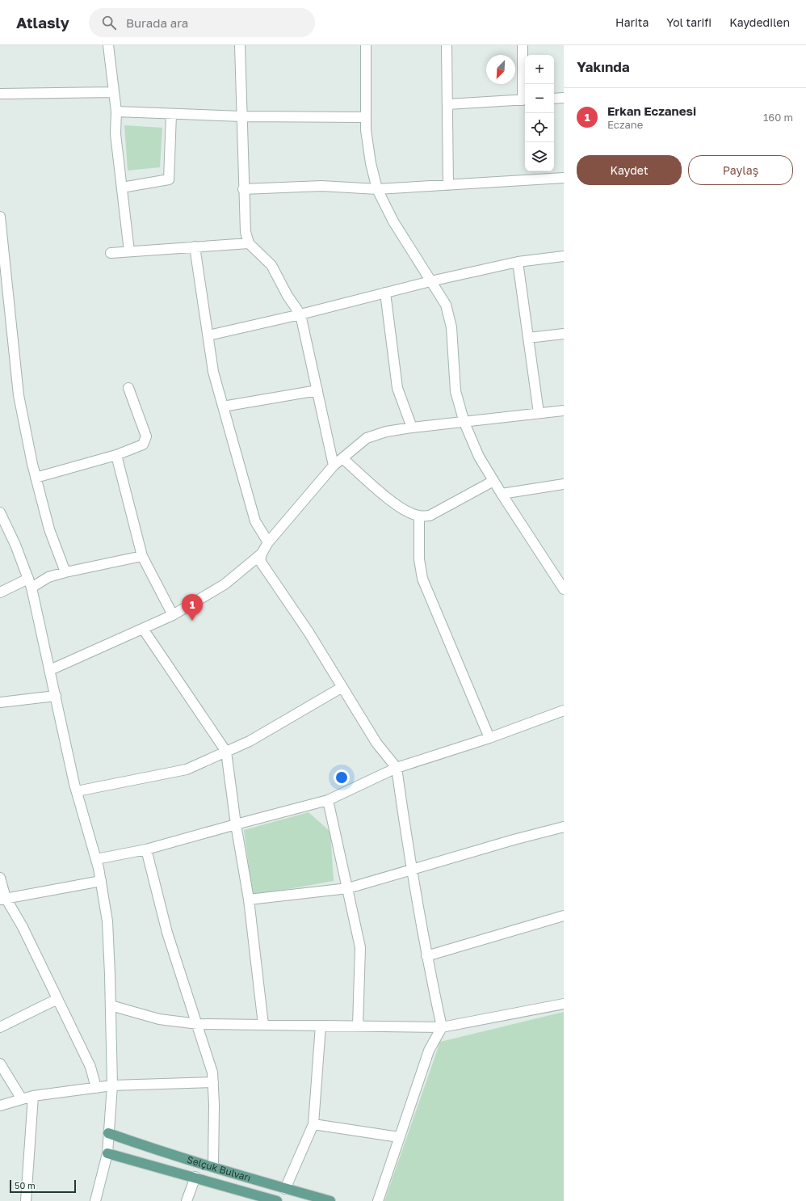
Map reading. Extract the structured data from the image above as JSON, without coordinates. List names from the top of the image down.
{
  "streets": {
    "main road": ["Selçuk Bulvarı"]
  },
  "scale_bar": "50 m",
  "north": "bottom left",
  "page": {
    "header": "Atlasly",
    "search": "Burada ara",
    "nav": ["Harita", "Yol tarifi", "Kaydedilen"],
    "heading": "Yakında",
    "map_buttons": ["+", "−"],
    "list": [
      {
        "mark": "1",
        "name": "Erkan Eczanesi",
        "note": "Eczane",
        "value": "160 m"
      }
    ],
    "buttons": ["Kaydet", "Paylaş"],
    "pins": "1",
    "scale": "50 m"
  }
}
